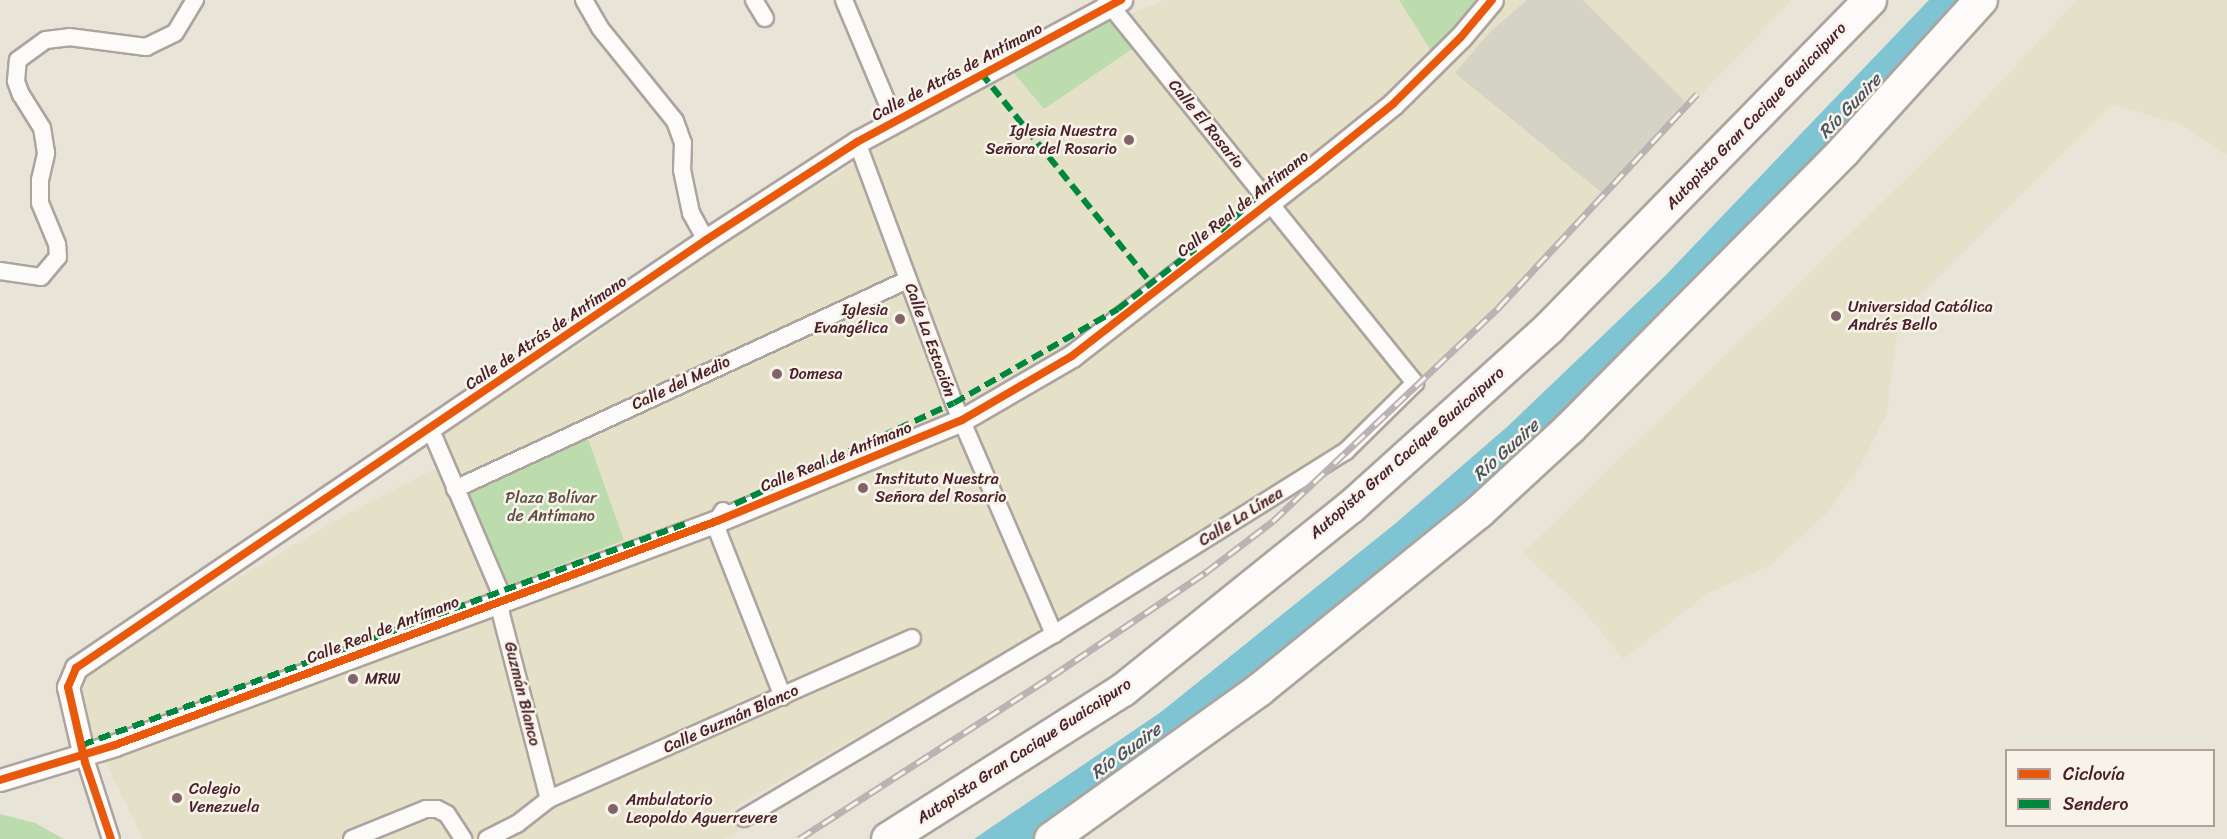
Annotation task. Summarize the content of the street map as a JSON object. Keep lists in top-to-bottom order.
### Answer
{
  "streets": {
    "highway": ["Autopista Gran Cacique Guaicaipuro"],
    "street": [
      "Calle de Atrás de Antímano",
      "Calle El Rosario",
      "Calle Real de Antímano",
      "Calle La Estación",
      "Calle del Medio",
      "Calle La Línea",
      "Guzmán Blanco",
      "Calle Guzmán Blanco"
    ]
  },
  "crossings": [
    ["Calle de Atrás de Antímano", "Calle El Rosario"],
    ["Calle de Atrás de Antímano", "Calle Real de Antímano"],
    ["Calle de Atrás de Antímano", "Calle La Estación"],
    ["Calle de Atrás de Antímano", "Guzmán Blanco"],
    ["Calle El Rosario", "Calle Real de Antímano"],
    ["Calle El Rosario", "Calle La Línea"],
    ["Calle Real de Antímano", "Calle La Estación"],
    ["Calle Real de Antímano", "Guzmán Blanco"],
    ["Calle La Estación", "Calle del Medio"],
    ["Calle La Estación", "Calle La Línea"],
    ["Calle del Medio", "Guzmán Blanco"],
    ["Guzmán Blanco", "Calle Guzmán Blanco"]
  ],
  "water": ["Río Guaire"],
  "parks": ["Plaza Bolívar de Antímano"],
  "places": [
    "Iglesia Nuestra Señora del Rosario",
    "Universidad Católica Andrés Bello",
    "Iglesia Evangélica",
    "Domesa",
    "Instituto Nuestra Señora del Rosario",
    "MRW",
    "Colegio Venezuela",
    "Ambulatorio Leopoldo Aguerrevere"
  ],
  "legend": ["Ciclovía", "Sendero"]
}
